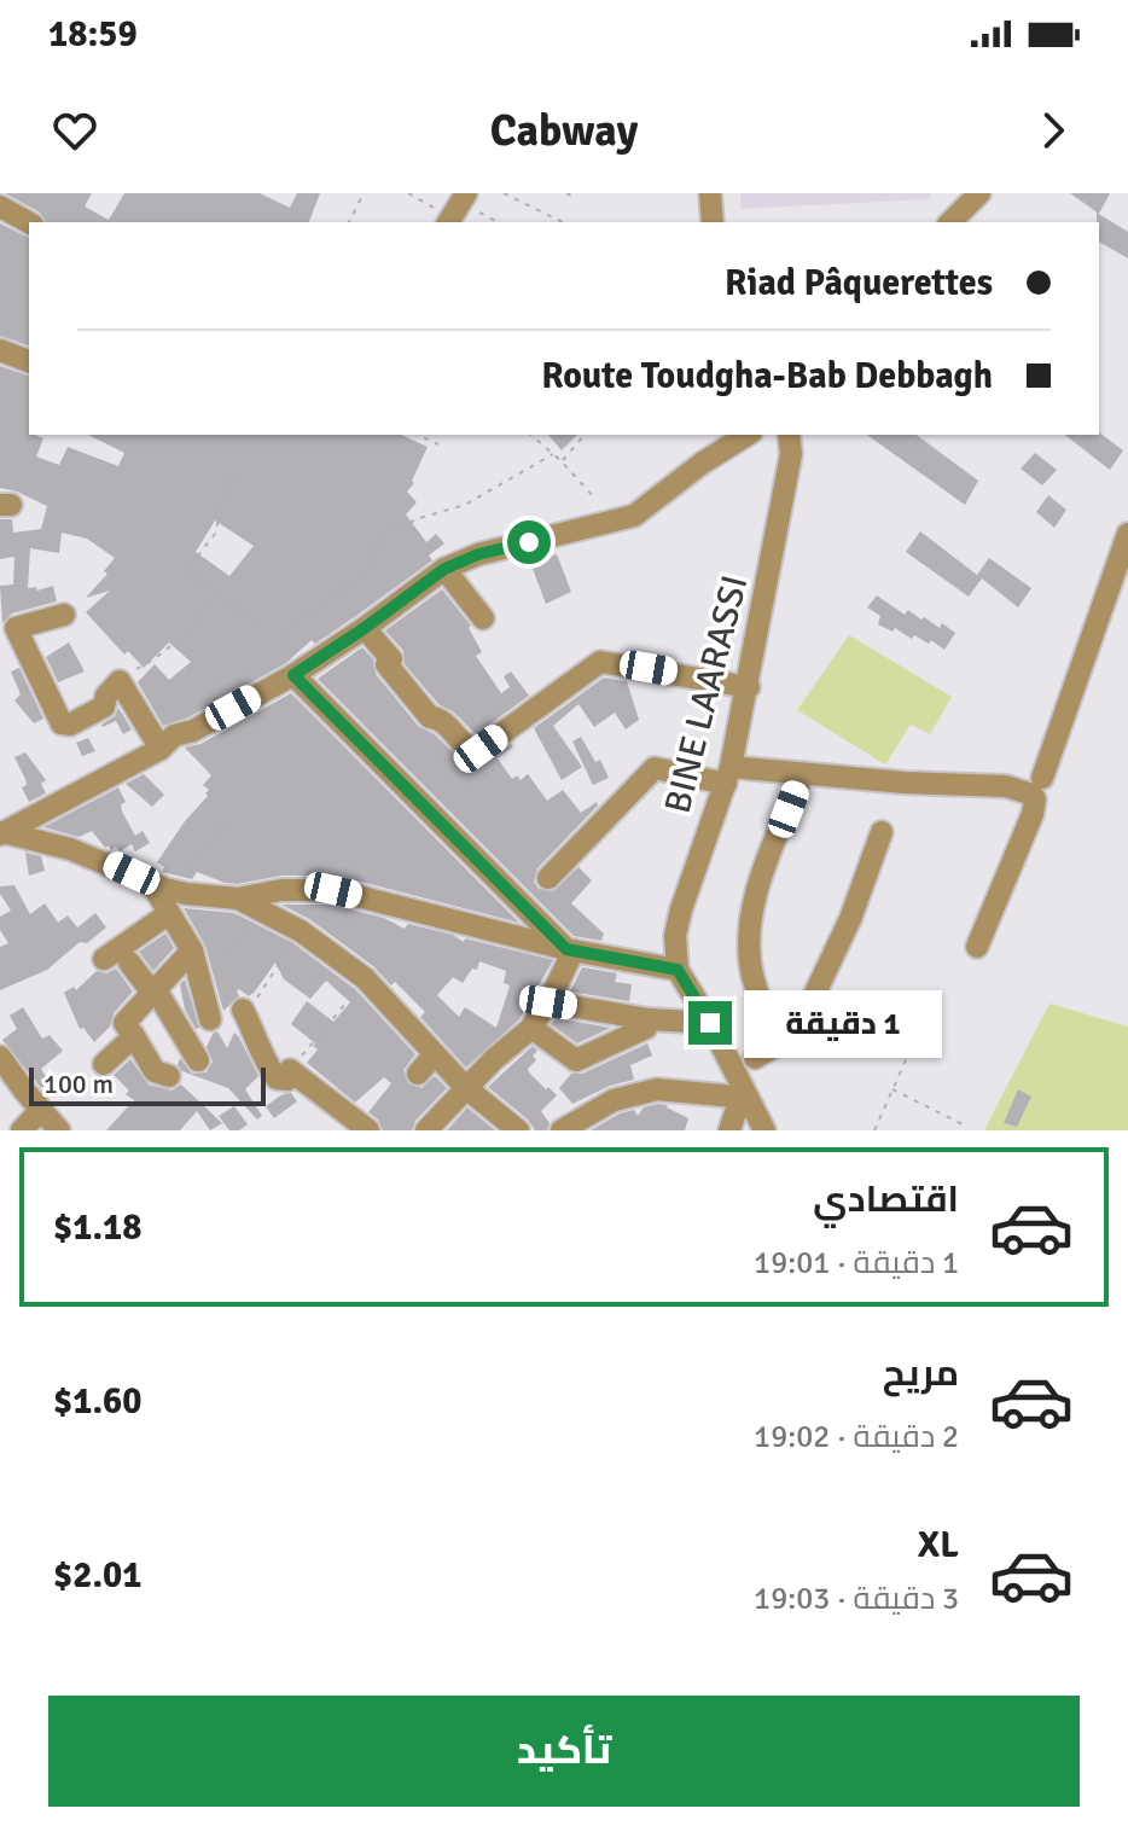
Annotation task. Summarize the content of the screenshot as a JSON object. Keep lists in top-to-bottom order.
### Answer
{
  "streets": {
    "street": ["BINE LAARASSI"]
  },
  "scale_bar": "100 m",
  "page": {
    "status": "18:59",
    "header": "Cabway",
    "banner": ["Riad Pâquerettes", "Route Toudgha-Bab Debbagh"],
    "bubble": "1 دقيقة",
    "scale": "100 m",
    "list": [
      {
        "name": "اقتصادي",
        "note": "1 دقيقة · 19:01",
        "value": "$1.18"
      },
      {
        "name": "مريح",
        "note": "2 دقيقة · 19:02",
        "value": "$1.60"
      },
      {
        "name": "XL",
        "note": "3 دقيقة · 19:03",
        "value": "$2.01"
      }
    ],
    "buttons": "تأكيد"
  }
}
